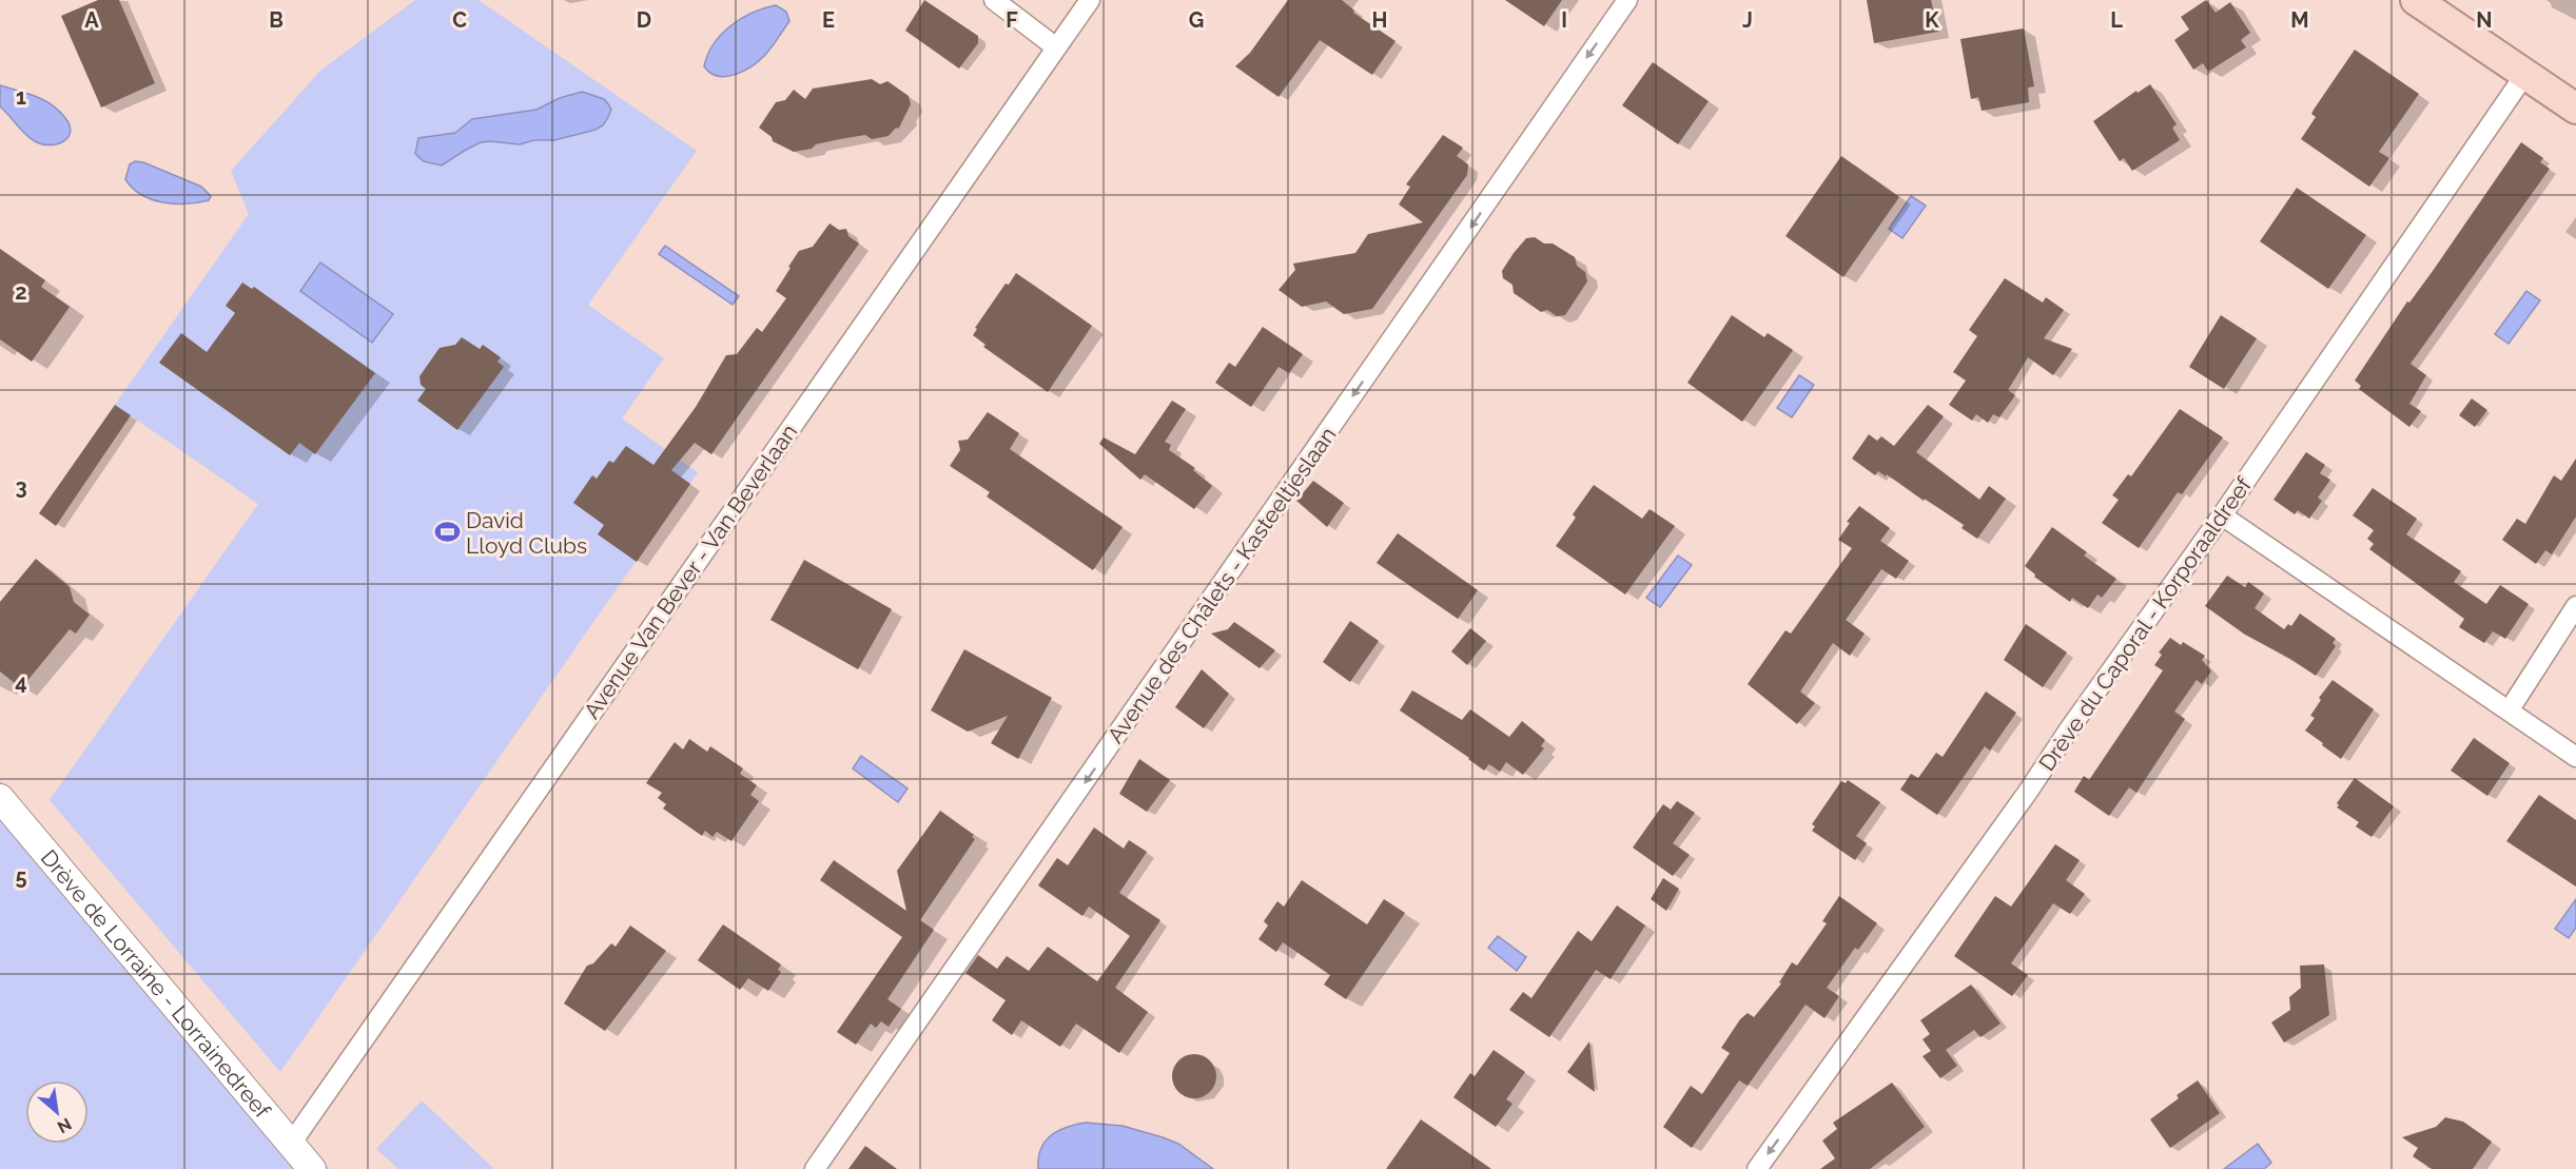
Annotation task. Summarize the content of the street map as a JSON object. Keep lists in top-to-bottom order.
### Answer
{
  "streets": {
    "main road": ["Drève de Lorraine - Lorrainedreef"],
    "street": ["Avenue Van Bever - Van Beverlaan", "Avenue des Châlets - Kasteeltjeslaan", "Drève du Caporal - Korporaaldreef"]
  },
  "crossings": [
    ["Avenue Van Bever - Van Beverlaan", "Drève de Lorraine - Lorrainedreef"]
  ],
  "one_way": ["Avenue des Châlets - Kasteeltjeslaan", "Drève du Caporal - Korporaaldreef"],
  "places": {
    "sports": ["David Lloyd Clubs"]
  },
  "north": "bottom right",
  "grid": {
    "columns": [
      "A",
      "B",
      "C",
      "D",
      "E",
      "F",
      "G",
      "H",
      "I",
      "J",
      "K",
      "L",
      "M",
      "N"
    ],
    "rows": [
      "1",
      "2",
      "3",
      "4",
      "5"
    ]
  }
}
